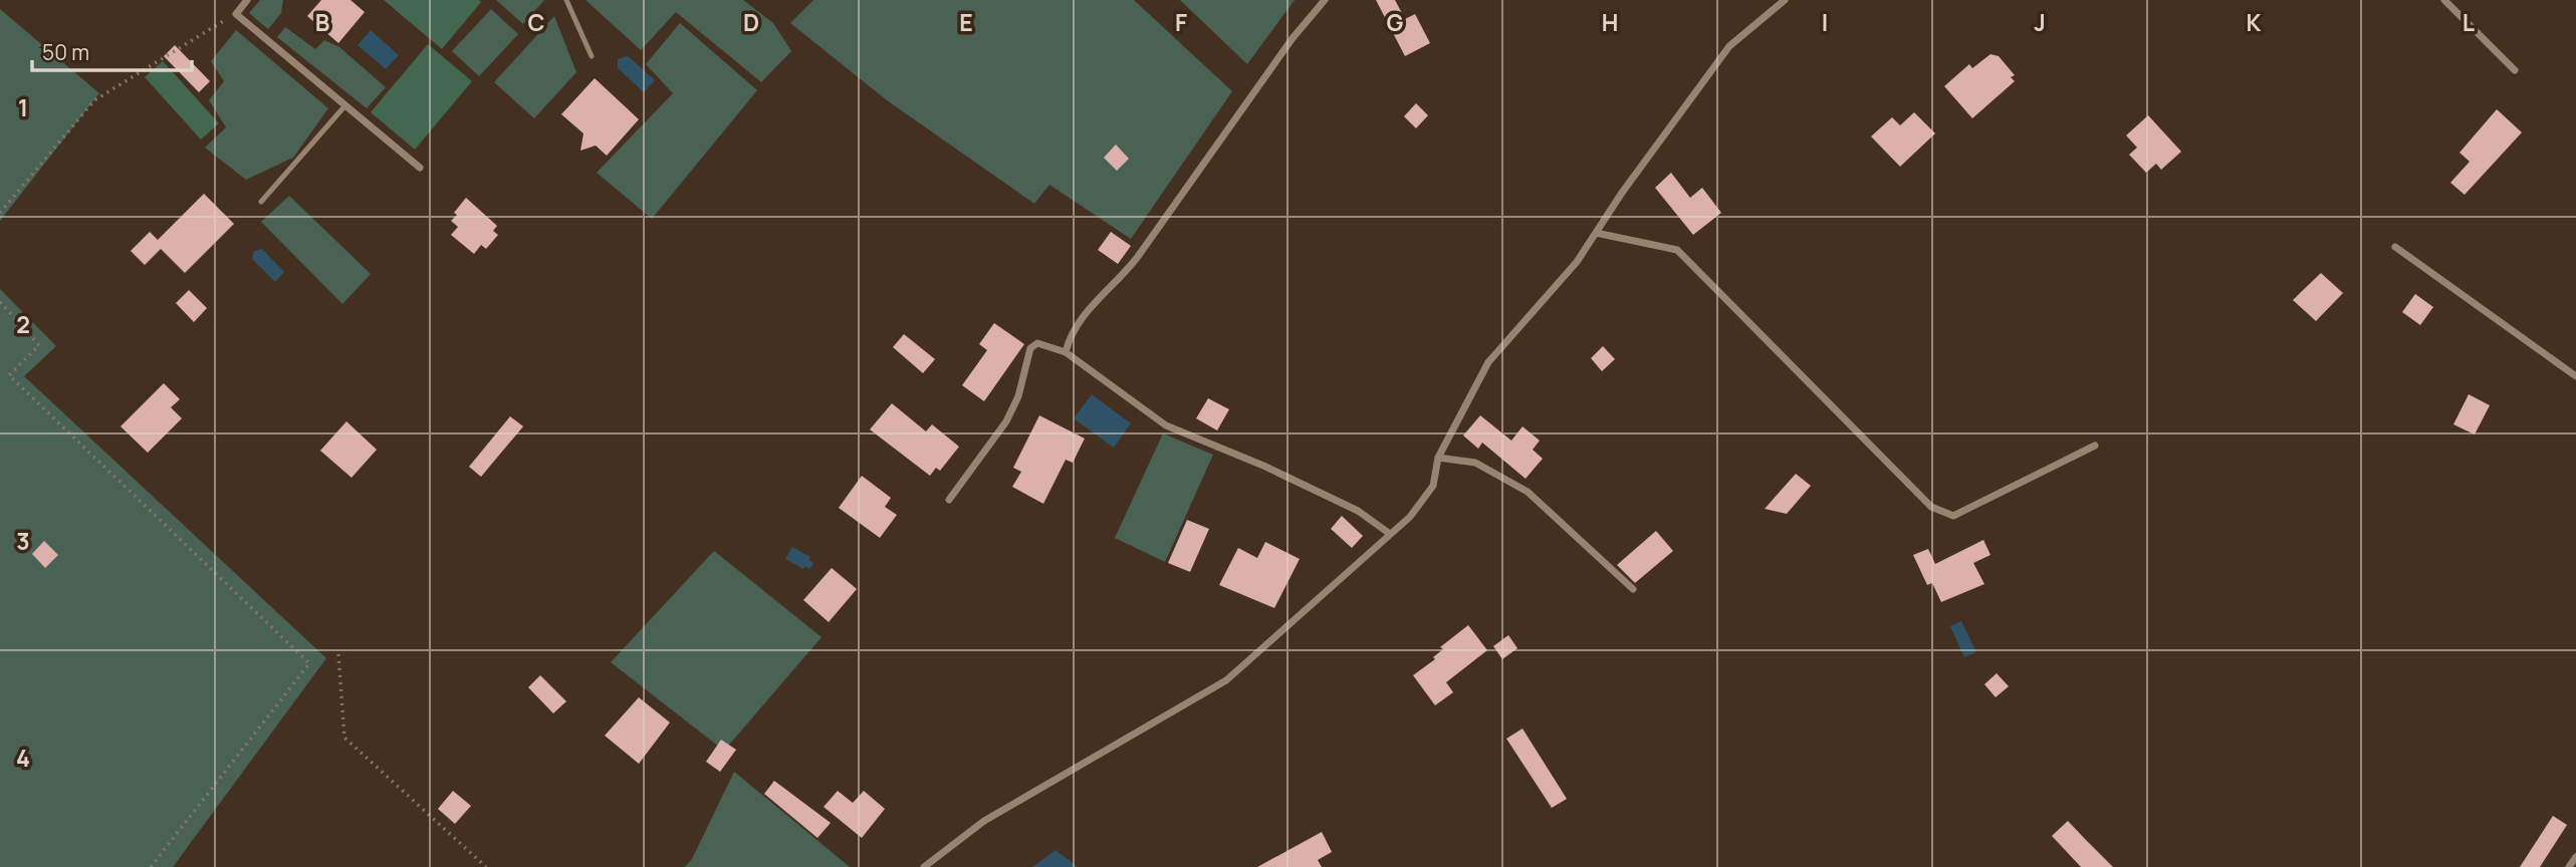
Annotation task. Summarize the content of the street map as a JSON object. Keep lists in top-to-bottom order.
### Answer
{
  "scale_bar": "50 m",
  "grid": {
    "columns": [
      "B",
      "C",
      "D",
      "E",
      "F",
      "G",
      "H",
      "I",
      "J",
      "K",
      "L"
    ],
    "rows": [
      "1",
      "2",
      "3",
      "4"
    ]
  }
}
